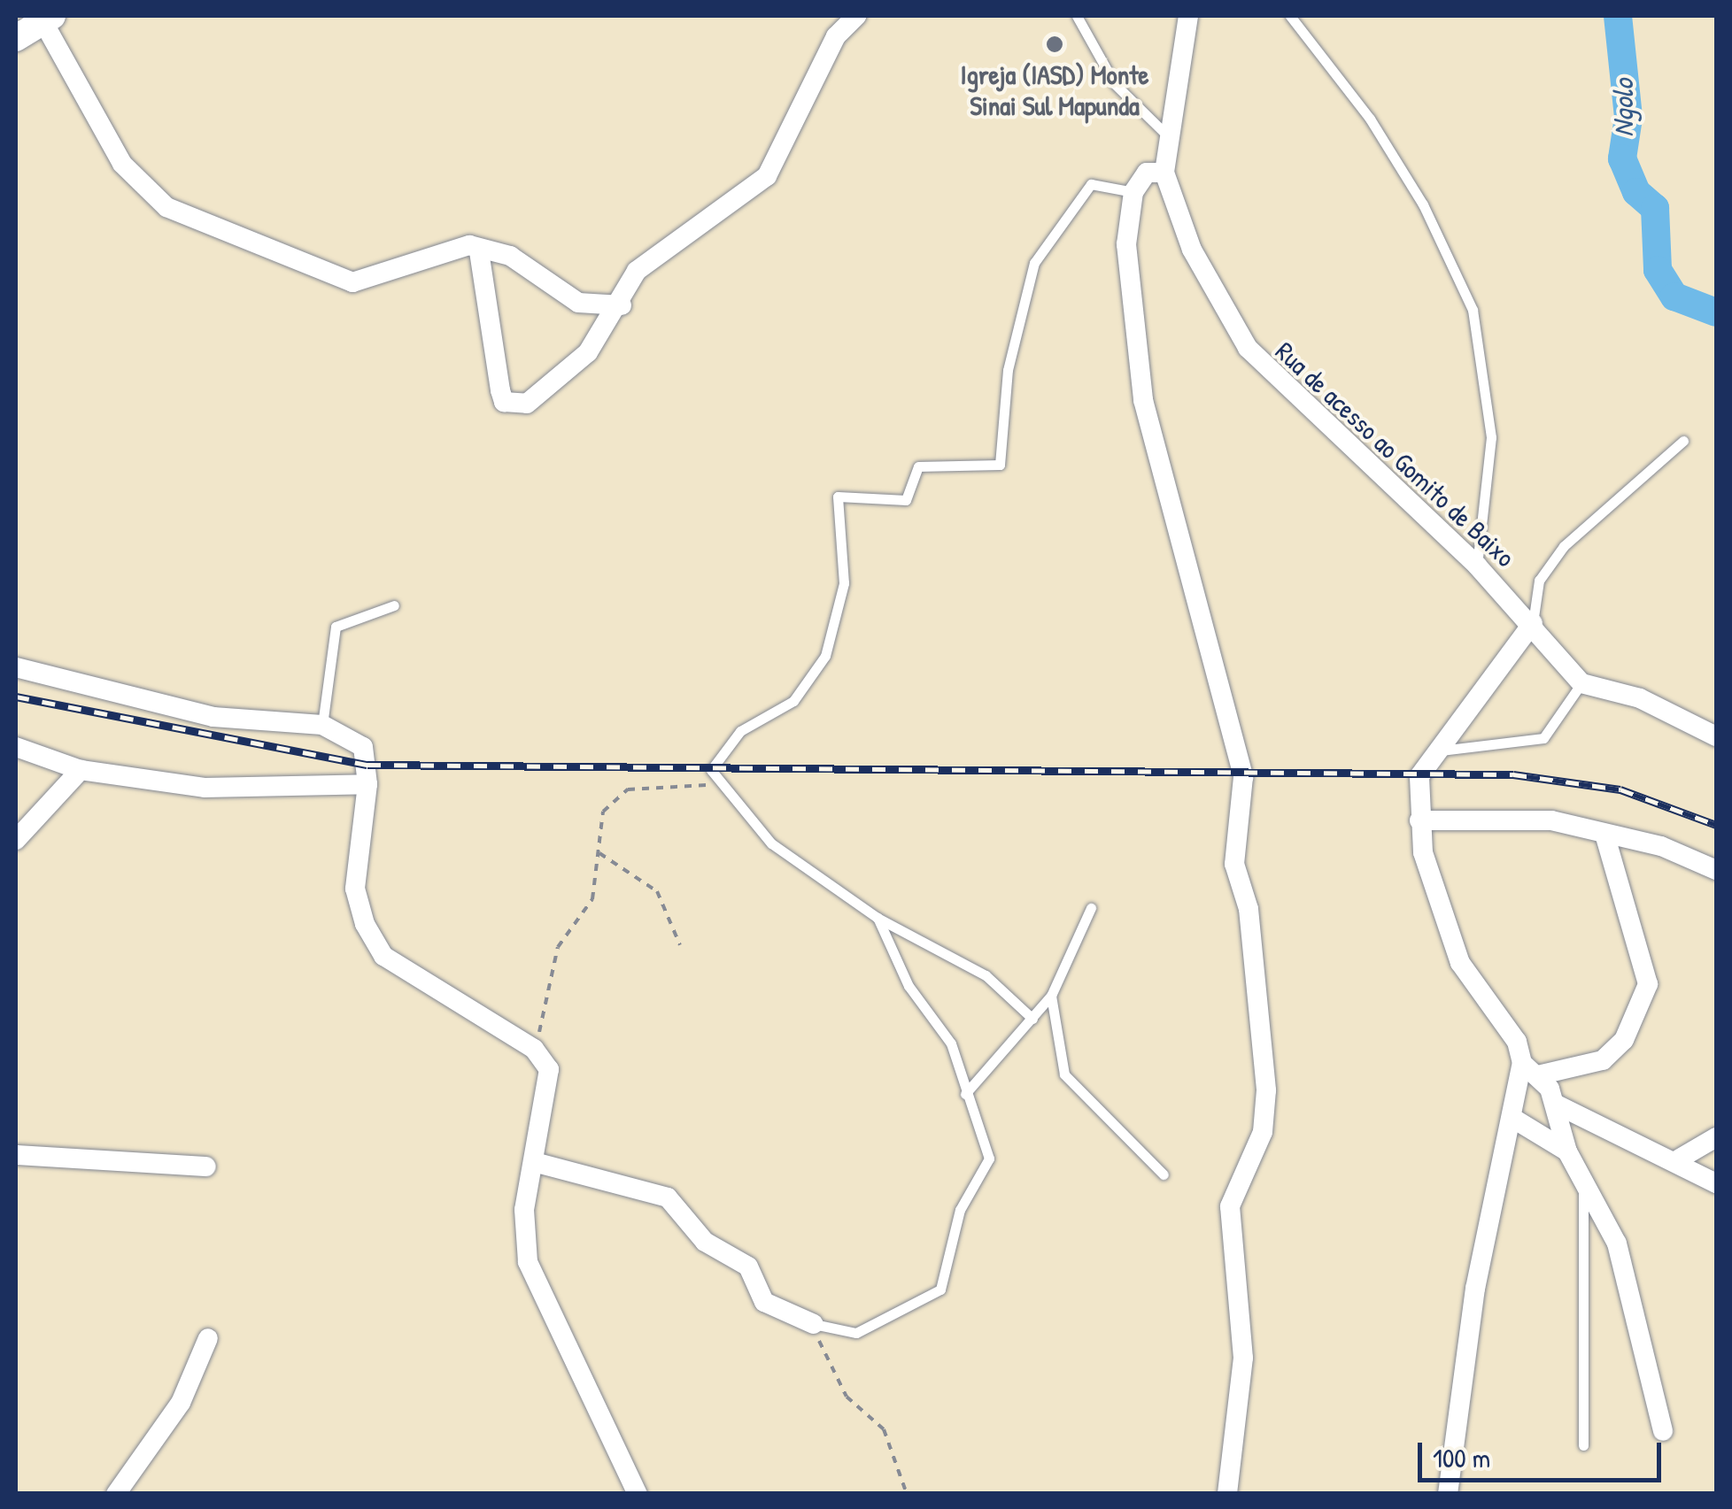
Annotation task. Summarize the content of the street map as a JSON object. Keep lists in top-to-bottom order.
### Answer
{
  "streets": {
    "street": ["Rua de acesso ao Gomito de Baixo"]
  },
  "water": ["Ngolo"],
  "places": ["Igreja (IASD) Monte Sinai Sul Mapunda"],
  "scale_bar": "100 m"
}
